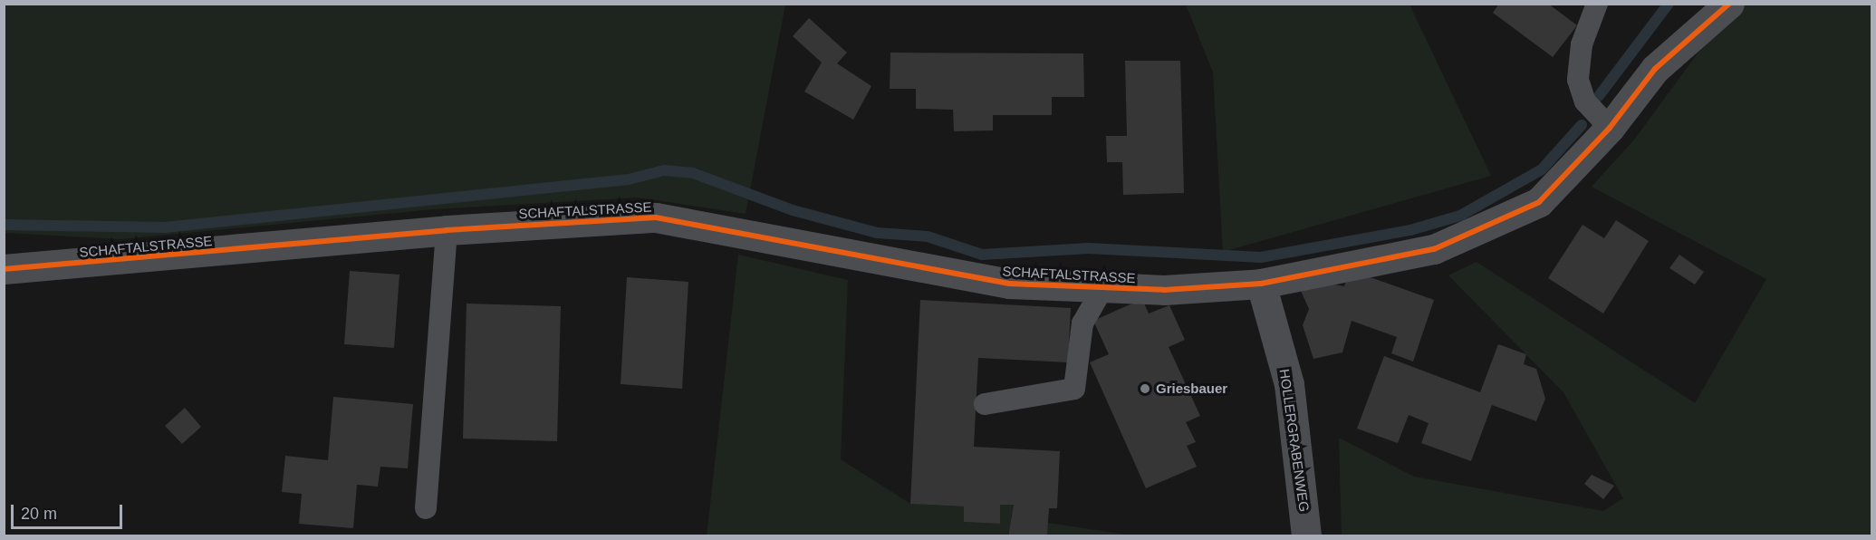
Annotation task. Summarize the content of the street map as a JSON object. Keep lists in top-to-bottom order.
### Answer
{
  "streets": {
    "street": ["SCHAFTALSTRASSE", "HOLLERGRABENWEG"]
  },
  "crossings": [
    ["SCHAFTALSTRASSE", "HOLLERGRABENWEG"]
  ],
  "places": ["Griesbauer"],
  "scale_bar": "20 m"
}
